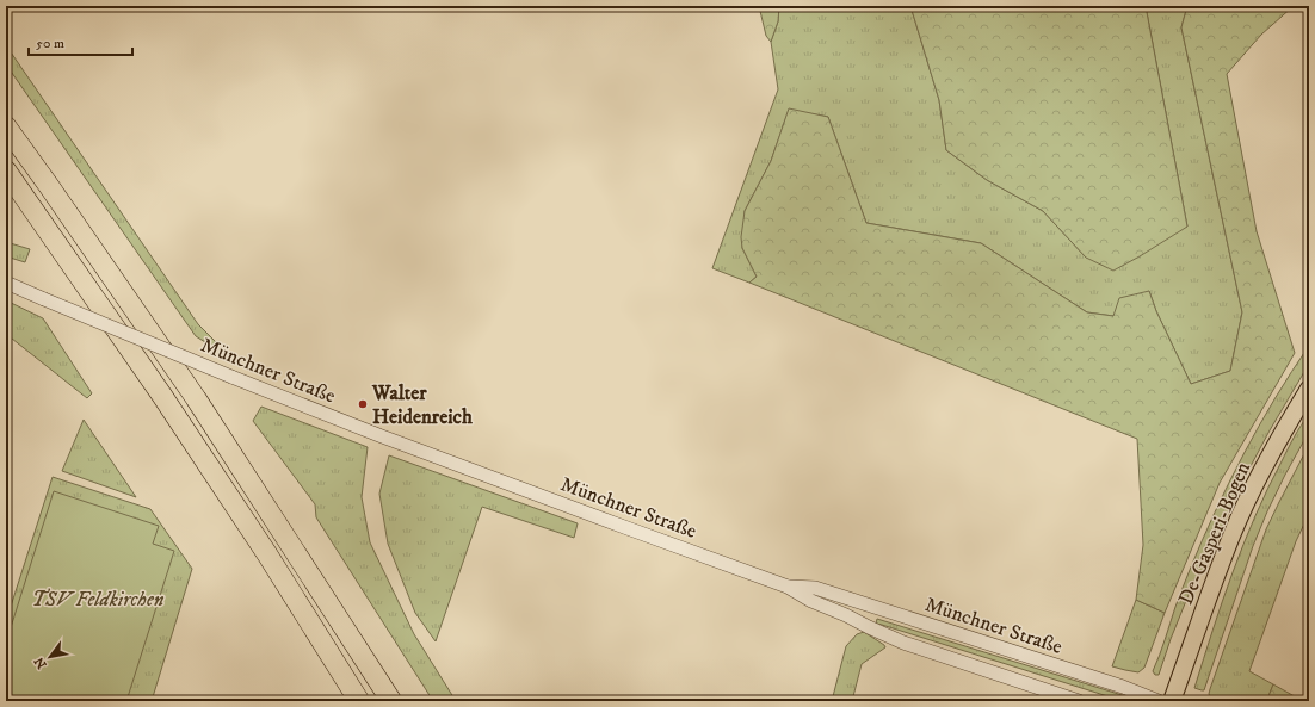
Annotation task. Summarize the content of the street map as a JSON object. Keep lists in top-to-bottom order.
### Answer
{
  "streets": {
    "main road": ["De-Gasperi-Bogen"],
    "street": ["Münchner Straße"]
  },
  "parks": ["TSV Feldkirchen"],
  "places": ["Walter Heidenreich"],
  "scale_bar": "50 m",
  "north": "bottom left"
}
